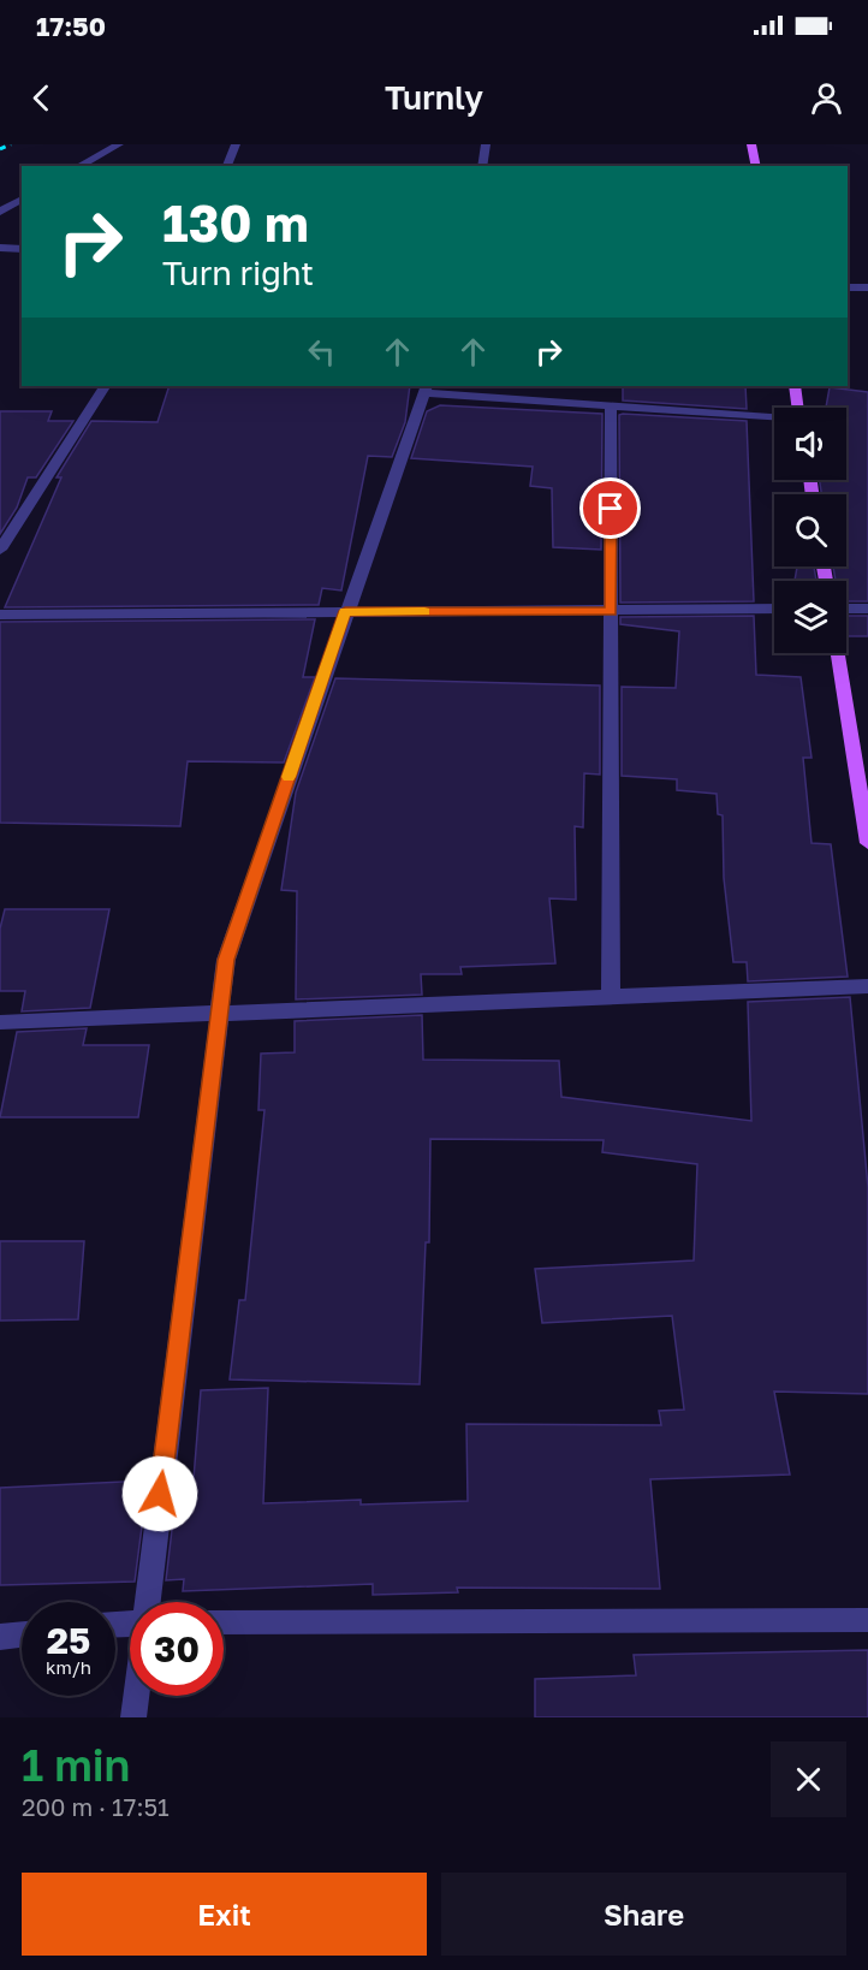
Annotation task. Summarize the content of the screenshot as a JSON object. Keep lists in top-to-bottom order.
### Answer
{
  "page": {
    "status": "17:50",
    "header": "Turnly",
    "turn": ["130 m", "Turn right"],
    "speed": "25 km/h",
    "limit": "30",
    "heading": ["1 min", "200 m · 17:51"],
    "buttons": ["Exit", "Share"]
  }
}
